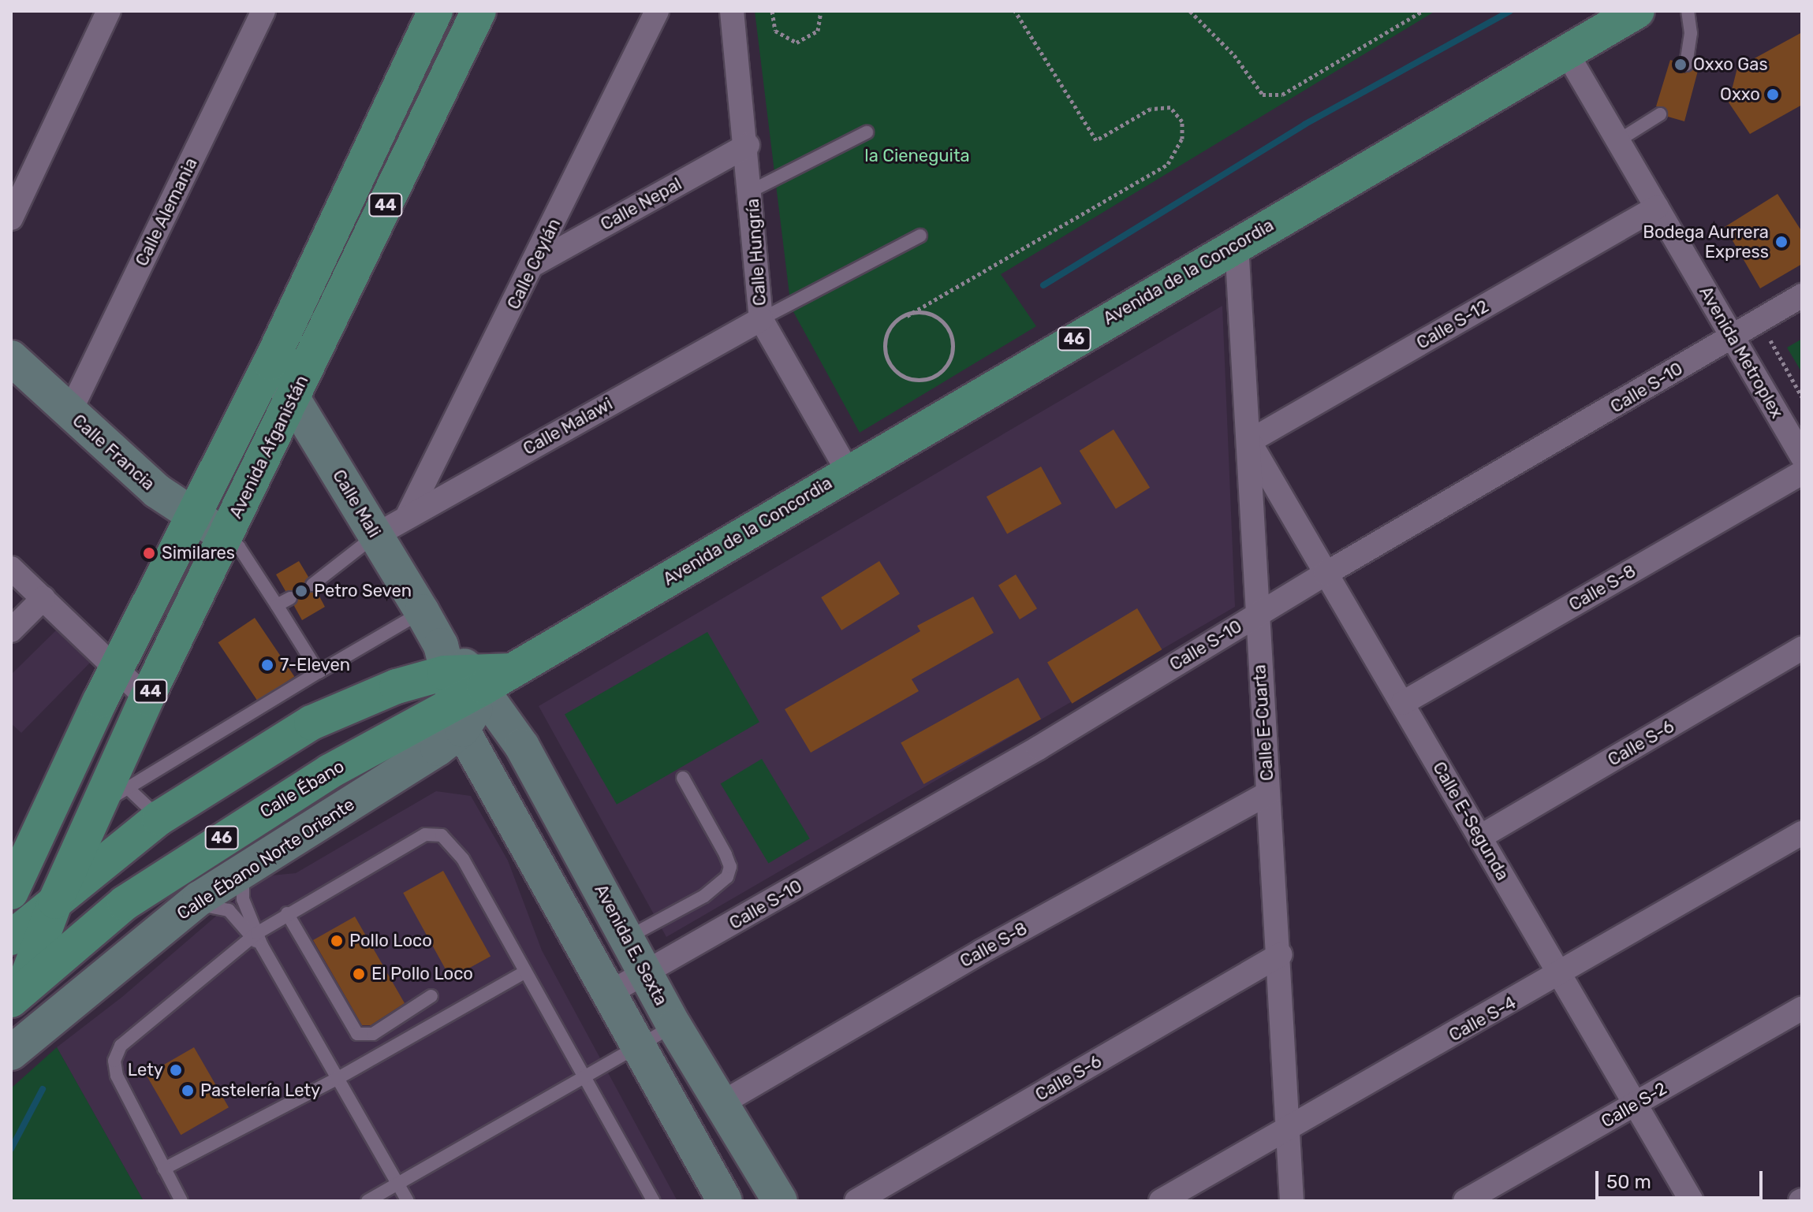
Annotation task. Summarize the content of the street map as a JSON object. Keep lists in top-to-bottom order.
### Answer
{
  "streets": {
    "main road": [
      "44",
      "Avenida de la Concordia",
      "46",
      "Avenida Afganistán",
      "Calle Ébano"
    ],
    "street": [
      "Calle Nepal",
      "Calle Alemania",
      "Calle Hungría",
      "Calle Ceylán",
      "Calle S-12",
      "Avenida Metroplex",
      "Calle S-10",
      "Calle Malawi",
      "Calle Francia",
      "Calle Mali",
      "Calle S-8",
      "Calle E-Cuarta",
      "Calle S-6",
      "Calle E-Segunda",
      "Calle Ébano Norte Oriente",
      "Avenida E. Sexta",
      "Calle S-4",
      "Calle S-2"
    ]
  },
  "crossings": [
    ["Calle Nepal", "Calle Hungría"],
    ["Calle Nepal", "Calle Ceylán"],
    ["Calle Alemania", "Calle Francia"],
    ["Calle Hungría", "Avenida de la Concordia"],
    ["Calle Hungría", "Calle Malawi"],
    ["Calle Ceylán", "Calle Malawi"],
    ["Avenida de la Concordia", "46"],
    ["Avenida de la Concordia", "Avenida Metroplex"],
    ["Avenida de la Concordia", "Calle Mali"],
    ["Avenida de la Concordia", "Calle E-Cuarta"],
    ["Avenida de la Concordia", "Calle Ébano"],
    ["Avenida de la Concordia", "Calle Ébano Norte Oriente"],
    ["Avenida de la Concordia", "Avenida E. Sexta"],
    ["Calle S-12", "Avenida Metroplex"],
    ["Calle S-12", "Calle E-Cuarta"],
    ["Calle S-12", "Calle E-Segunda"],
    ["46", "Avenida Afganistán"],
    ["46", "Calle Mali"],
    ["46", "Calle Ébano"],
    ["46", "Calle Ébano Norte Oriente"],
    ["46", "Avenida E. Sexta"],
    ["Avenida Metroplex", "Calle S-10"],
    ["Calle S-10", "Calle E-Cuarta"],
    ["Calle S-10", "Calle E-Segunda"],
    ["Calle S-10", "Avenida E. Sexta"],
    ["Calle Malawi", "Calle Mali"],
    ["Avenida Afganistán", "Calle Francia"],
    ["Avenida Afganistán", "Calle Mali"],
    ["Avenida Afganistán", "Calle Ébano"],
    ["Calle Mali", "Calle Ébano"],
    ["Calle Mali", "Calle Ébano Norte Oriente"],
    ["Calle Mali", "Avenida E. Sexta"],
    ["Calle S-8", "Calle E-Cuarta"],
    ["Calle S-8", "Calle E-Segunda"],
    ["Calle S-8", "Avenida E. Sexta"],
    ["Calle E-Cuarta", "Calle S-6"],
    ["Calle E-Cuarta", "Calle E-Segunda"],
    ["Calle E-Cuarta", "Calle S-4"],
    ["Calle S-6", "Calle E-Segunda"],
    ["Calle Ébano", "Calle Ébano Norte Oriente"],
    ["Calle Ébano", "Avenida E. Sexta"],
    ["Calle E-Segunda", "Calle S-4"],
    ["Calle E-Segunda", "Calle S-2"],
    ["Calle Ébano Norte Oriente", "Avenida E. Sexta"]
  ],
  "parks": ["la Cieneguita"],
  "places": [
    "Oxxo Gas",
    "Oxxo",
    "Bodega Aurrera Express",
    "Similares",
    "Petro Seven",
    "7-Eleven",
    "Pollo Loco",
    "El Pollo Loco",
    "Lety",
    "Pastelería Lety"
  ],
  "scale_bar": "50 m"
}
